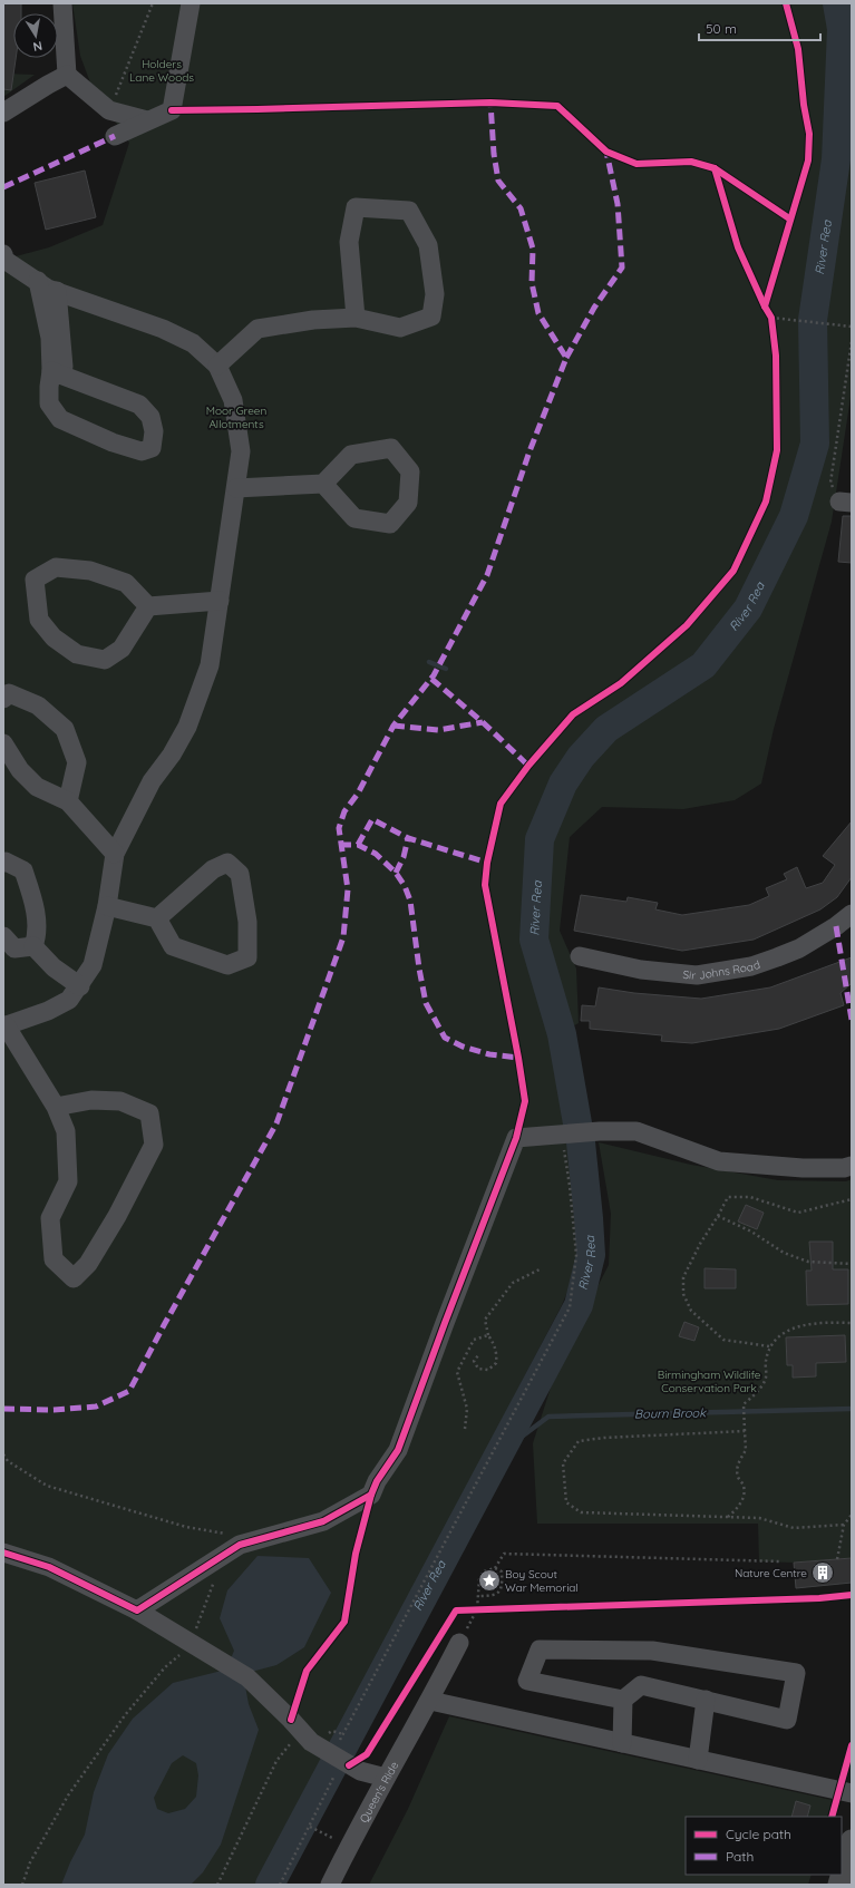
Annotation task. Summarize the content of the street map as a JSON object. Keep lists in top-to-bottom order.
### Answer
{
  "streets": {
    "street": ["Sir Johns Road", "Queen's Ride"]
  },
  "water": ["River Rea", "Bourn Brook"],
  "parks": ["Holders Lane Woods", "Moor Green Allotments", "Birmingham Wildlife Conservation Park"],
  "places": {
    "building": ["Nature Centre"],
    "place": ["Boy Scout War Memorial"]
  },
  "legend": ["Cycle path", "Path"],
  "scale_bar": "50 m",
  "north": "bottom"
}
